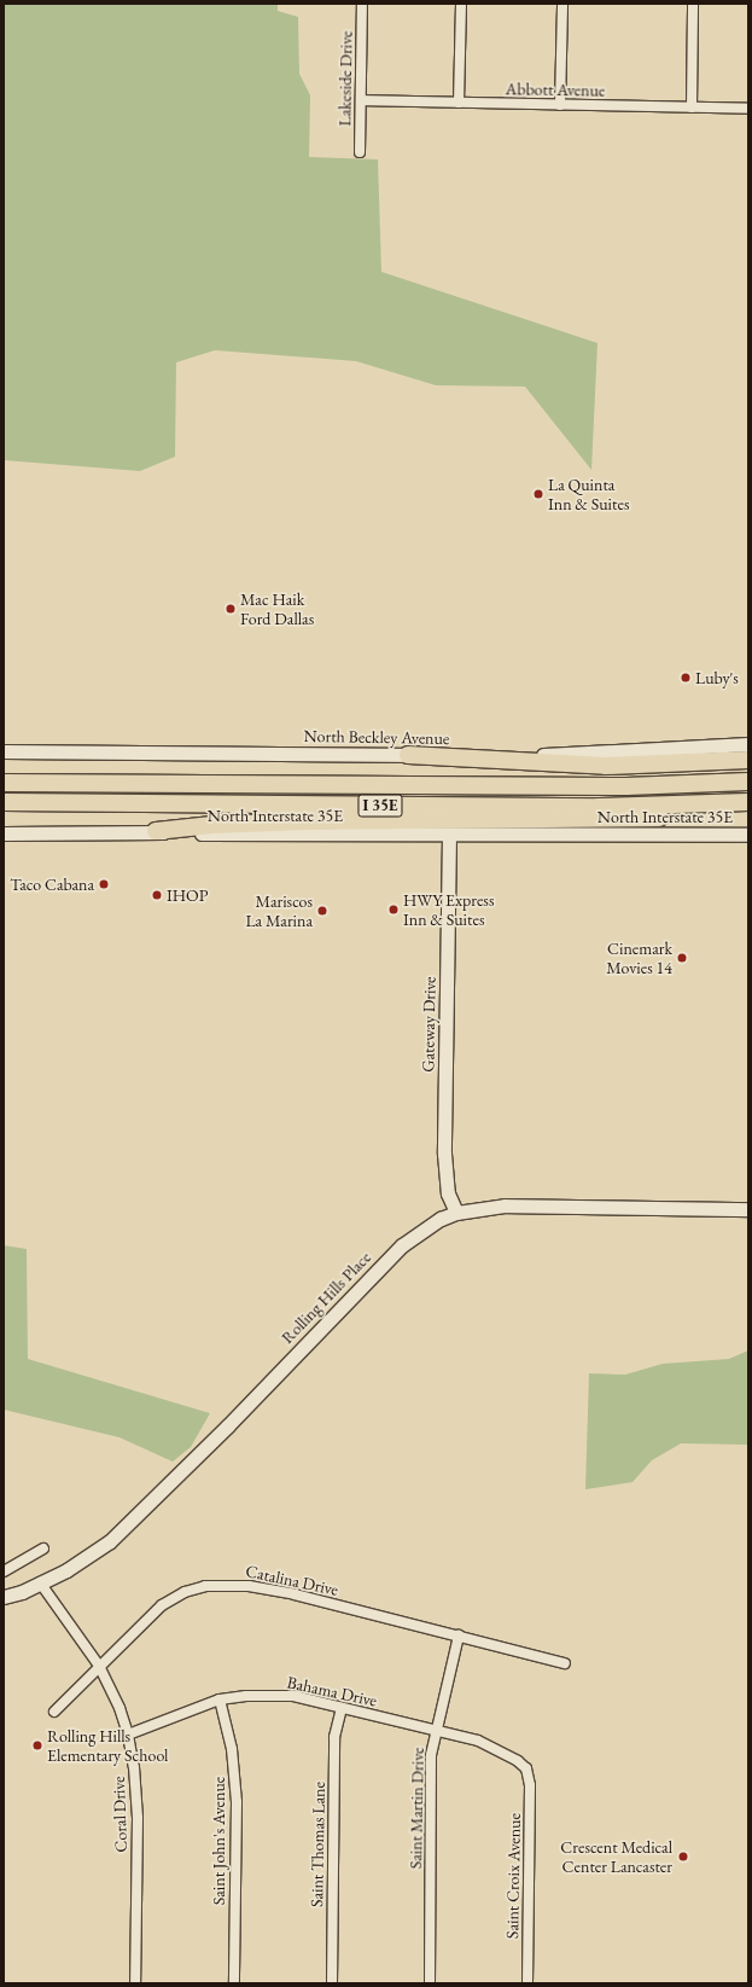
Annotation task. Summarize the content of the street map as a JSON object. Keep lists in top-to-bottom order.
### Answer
{
  "streets": {
    "highway": ["I 35E"],
    "main road": [
      "North Beckley Avenue",
      "North Interstate 35E",
      "Gateway Drive",
      "Rolling Hills Place"
    ],
    "street": [
      "Lakeside Drive",
      "Abbott Avenue",
      "Catalina Drive",
      "Bahama Drive",
      "Saint Martin Drive",
      "Coral Drive",
      "Saint John's Avenue",
      "Saint Thomas Lane",
      "Saint Croix Avenue"
    ]
  },
  "crossings": [
    ["Lakeside Drive", "Abbott Avenue"],
    ["North Interstate 35E", "Gateway Drive"],
    ["Gateway Drive", "Rolling Hills Place"],
    ["Rolling Hills Place", "Coral Drive"],
    ["Catalina Drive", "Saint Martin Drive"],
    ["Catalina Drive", "Coral Drive"],
    ["Bahama Drive", "Saint Martin Drive"],
    ["Bahama Drive", "Coral Drive"],
    ["Bahama Drive", "Saint John's Avenue"],
    ["Bahama Drive", "Saint Thomas Lane"],
    ["Bahama Drive", "Saint Croix Avenue"]
  ],
  "places": [
    "La Quinta Inn & Suites",
    "Mac Haik Ford Dallas",
    "Luby's",
    "Taco Cabana",
    "IHOP",
    "HWY Express Inn & Suites",
    "Mariscos La Marina",
    "Cinemark Movies 14",
    "Rolling Hills Elementary School",
    "Crescent Medical Center Lancaster"
  ]
}
